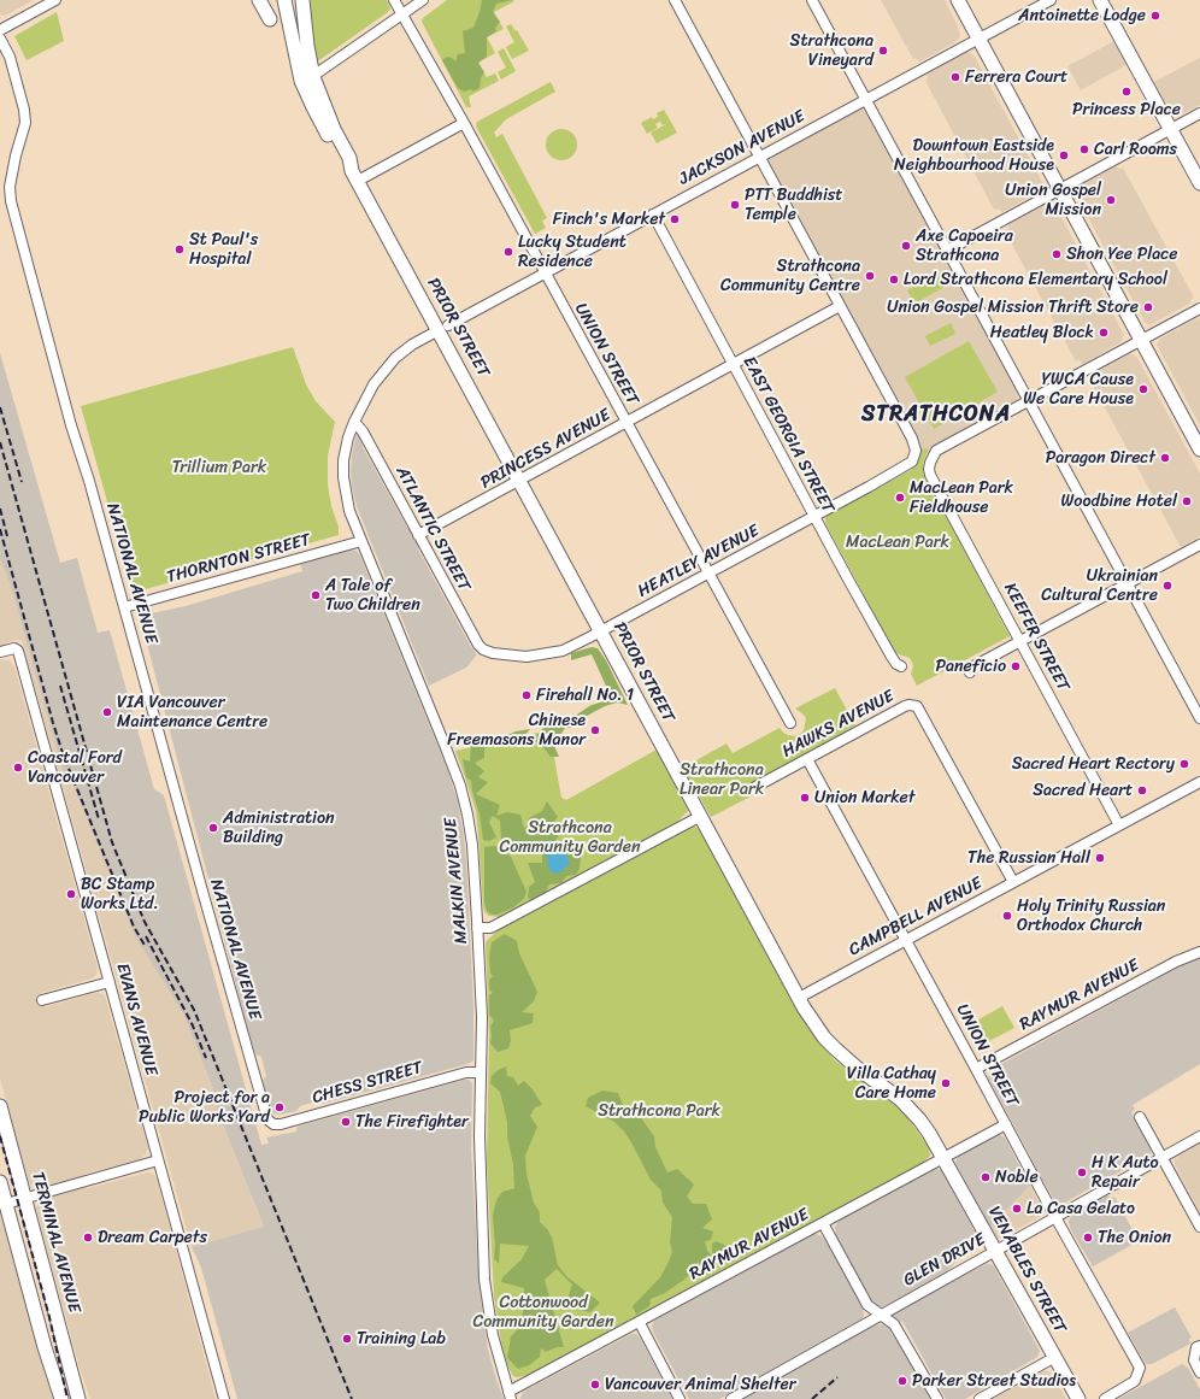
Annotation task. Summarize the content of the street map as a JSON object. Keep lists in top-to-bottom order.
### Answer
{
  "streets": {
    "main road": ["PRIOR STREET", "TERMINAL AVENUE", "VENABLES STREET"],
    "street": [
      "JACKSON AVENUE",
      "UNION STREET",
      "EAST GEORGIA STREET",
      "PRINCESS AVENUE",
      "ATLANTIC STREET",
      "THORNTON STREET",
      "HEATLEY AVENUE",
      "NATIONAL AVENUE",
      "KEEFER STREET",
      "HAWKS AVENUE",
      "MALKIN AVENUE",
      "CAMPBELL AVENUE",
      "RAYMUR AVENUE",
      "EVANS AVENUE",
      "CHESS STREET",
      "GLEN DRIVE"
    ]
  },
  "crossings": [
    ["JACKSON AVENUE", "PRIOR STREET"],
    ["JACKSON AVENUE", "UNION STREET"],
    ["JACKSON AVENUE", "EAST GEORGIA STREET"],
    ["JACKSON AVENUE", "MALKIN AVENUE"],
    ["PRIOR STREET", "PRINCESS AVENUE"],
    ["PRIOR STREET", "HEATLEY AVENUE"],
    ["PRIOR STREET", "MALKIN AVENUE"],
    ["PRIOR STREET", "CAMPBELL AVENUE"],
    ["PRIOR STREET", "RAYMUR AVENUE"],
    ["PRIOR STREET", "VENABLES STREET"],
    ["UNION STREET", "PRINCESS AVENUE"],
    ["UNION STREET", "HEATLEY AVENUE"],
    ["UNION STREET", "HAWKS AVENUE"],
    ["UNION STREET", "CAMPBELL AVENUE"],
    ["UNION STREET", "RAYMUR AVENUE"],
    ["UNION STREET", "GLEN DRIVE"],
    ["EAST GEORGIA STREET", "PRINCESS AVENUE"],
    ["EAST GEORGIA STREET", "HEATLEY AVENUE"],
    ["PRINCESS AVENUE", "ATLANTIC STREET"],
    ["PRINCESS AVENUE", "HEATLEY AVENUE"],
    ["ATLANTIC STREET", "HEATLEY AVENUE"],
    ["ATLANTIC STREET", "MALKIN AVENUE"],
    ["THORNTON STREET", "NATIONAL AVENUE"],
    ["THORNTON STREET", "MALKIN AVENUE"],
    ["NATIONAL AVENUE", "CHESS STREET"],
    ["KEEFER STREET", "CAMPBELL AVENUE"],
    ["HAWKS AVENUE", "CAMPBELL AVENUE"],
    ["MALKIN AVENUE", "RAYMUR AVENUE"],
    ["MALKIN AVENUE", "CHESS STREET"],
    ["RAYMUR AVENUE", "VENABLES STREET"],
    ["GLEN DRIVE", "VENABLES STREET"]
  ],
  "districts": ["STRATHCONA"],
  "parks": [
    "Trillium Park",
    "MacLean Park",
    "Strathcona Linear Park",
    "Strathcona Community Garden",
    "Strathcona Park",
    "Cottonwood Community Garden"
  ],
  "places": [
    "Antoinette Lodge",
    "Strathcona Vineyard",
    "Ferrera Court",
    "Princess Place",
    "Carl Rooms",
    "Downtown Eastside Neighbourhood House",
    "Union Gospel Mission",
    "PTT Buddhist Temple",
    "Finch's Market",
    "Axe Capoeira Strathcona",
    "St Paul's Hospital",
    "Lucky Student Residence",
    "Shon Yee Place",
    "Strathcona Community Centre",
    "Lord Strathcona Elementary School",
    "Union Gospel Mission Thrift Store",
    "Heatley Block",
    "YWCA Cause We Care House",
    "Paragon Direct",
    "MacLean Park Fieldhouse",
    "Woodbine Hotel",
    "Ukrainian Cultural Centre",
    "A Tale of Two Children",
    "Paneficio",
    "Firehall No. 1",
    "VIA Vancouver Maintenance Centre",
    "Chinese Freemasons Manor",
    "Sacred Heart Rectory",
    "Coastal Ford Vancouver",
    "Sacred Heart",
    "Union Market",
    "Administration Building",
    "The Russian Hall",
    "BC Stamp Works Ltd.",
    "Holy Trinity Russian Orthodox Church",
    "Villa Cathay Care Home",
    "Project for a Public Works Yard",
    "The Firefighter",
    "H K Auto Repair",
    "Noble",
    "La Casa Gelato",
    "Dream Carpets",
    "The Onion",
    "Training Lab",
    "Parker Street Studios",
    "Vancouver Animal Shelter"
  ]
}
